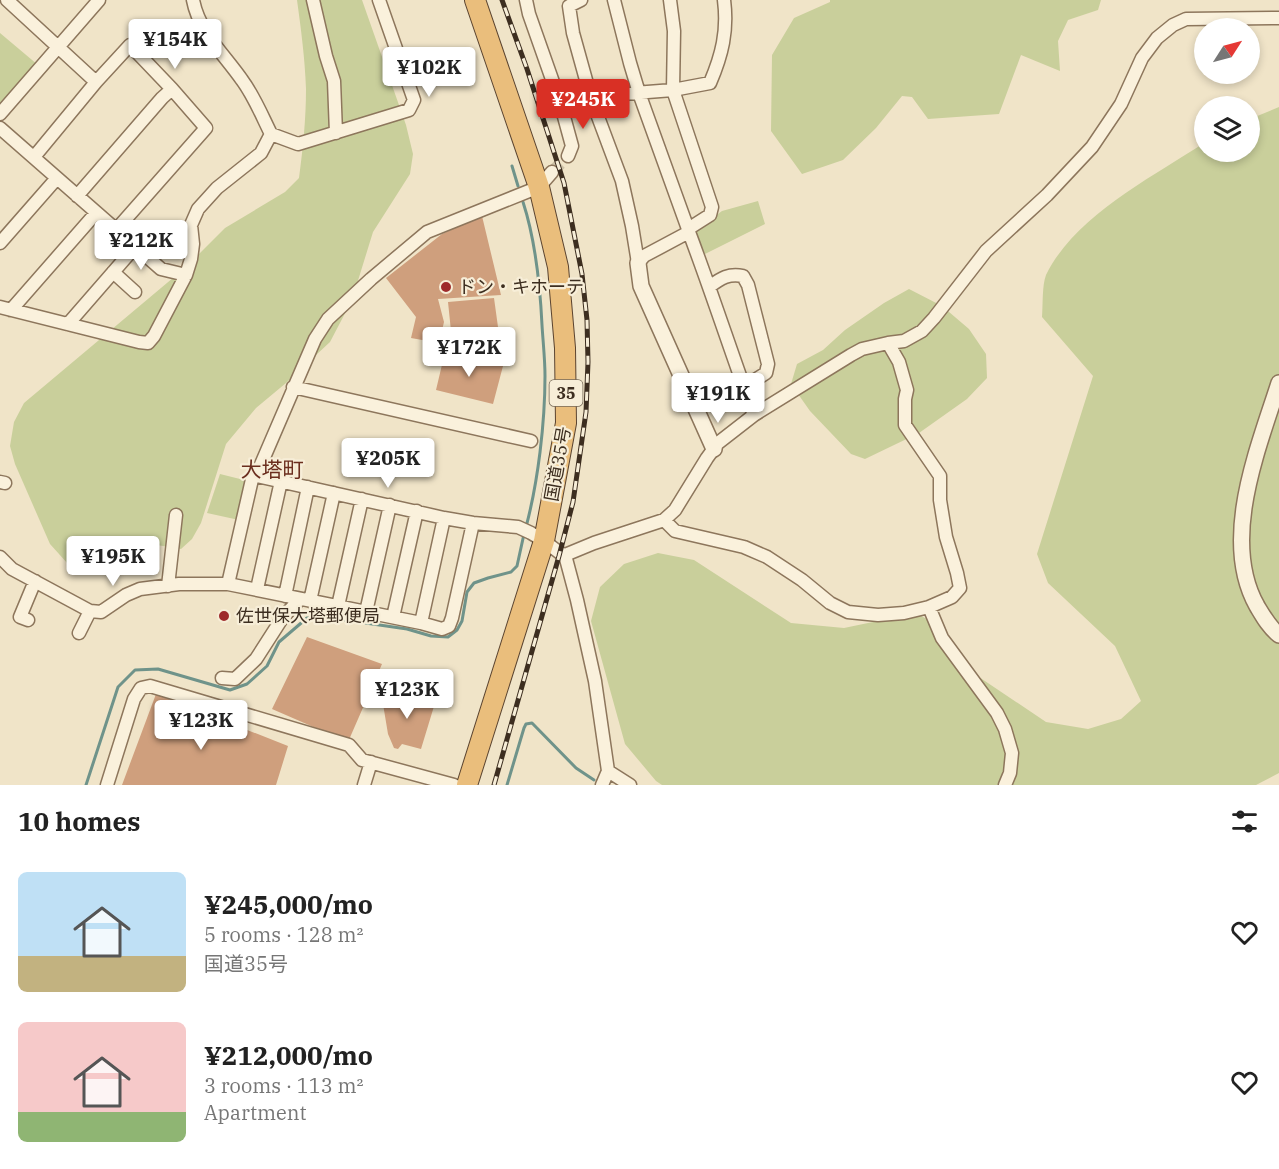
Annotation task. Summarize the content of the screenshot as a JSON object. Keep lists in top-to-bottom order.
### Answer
{
  "streets": {
    "highway": ["35", "国道35号"]
  },
  "districts": ["大塔町"],
  "places": ["ドン・キホーテ", "佐世保大塔郵便局"],
  "north": "top right",
  "page": {
    "price": [
      "¥154K",
      "¥102K",
      "¥245K",
      "¥212K",
      "¥172K",
      "¥191K",
      "¥205K",
      "¥195K",
      "¥123K",
      "¥123K"
    ],
    "heading": "10 homes",
    "list": [
      {
        "name": "¥245,000/mo",
        "note": "5 rooms · 128 m² · 国道35号"
      },
      {
        "name": "¥212,000/mo",
        "note": "3 rooms · 113 m² · Apartment"
      }
    ]
  }
}
